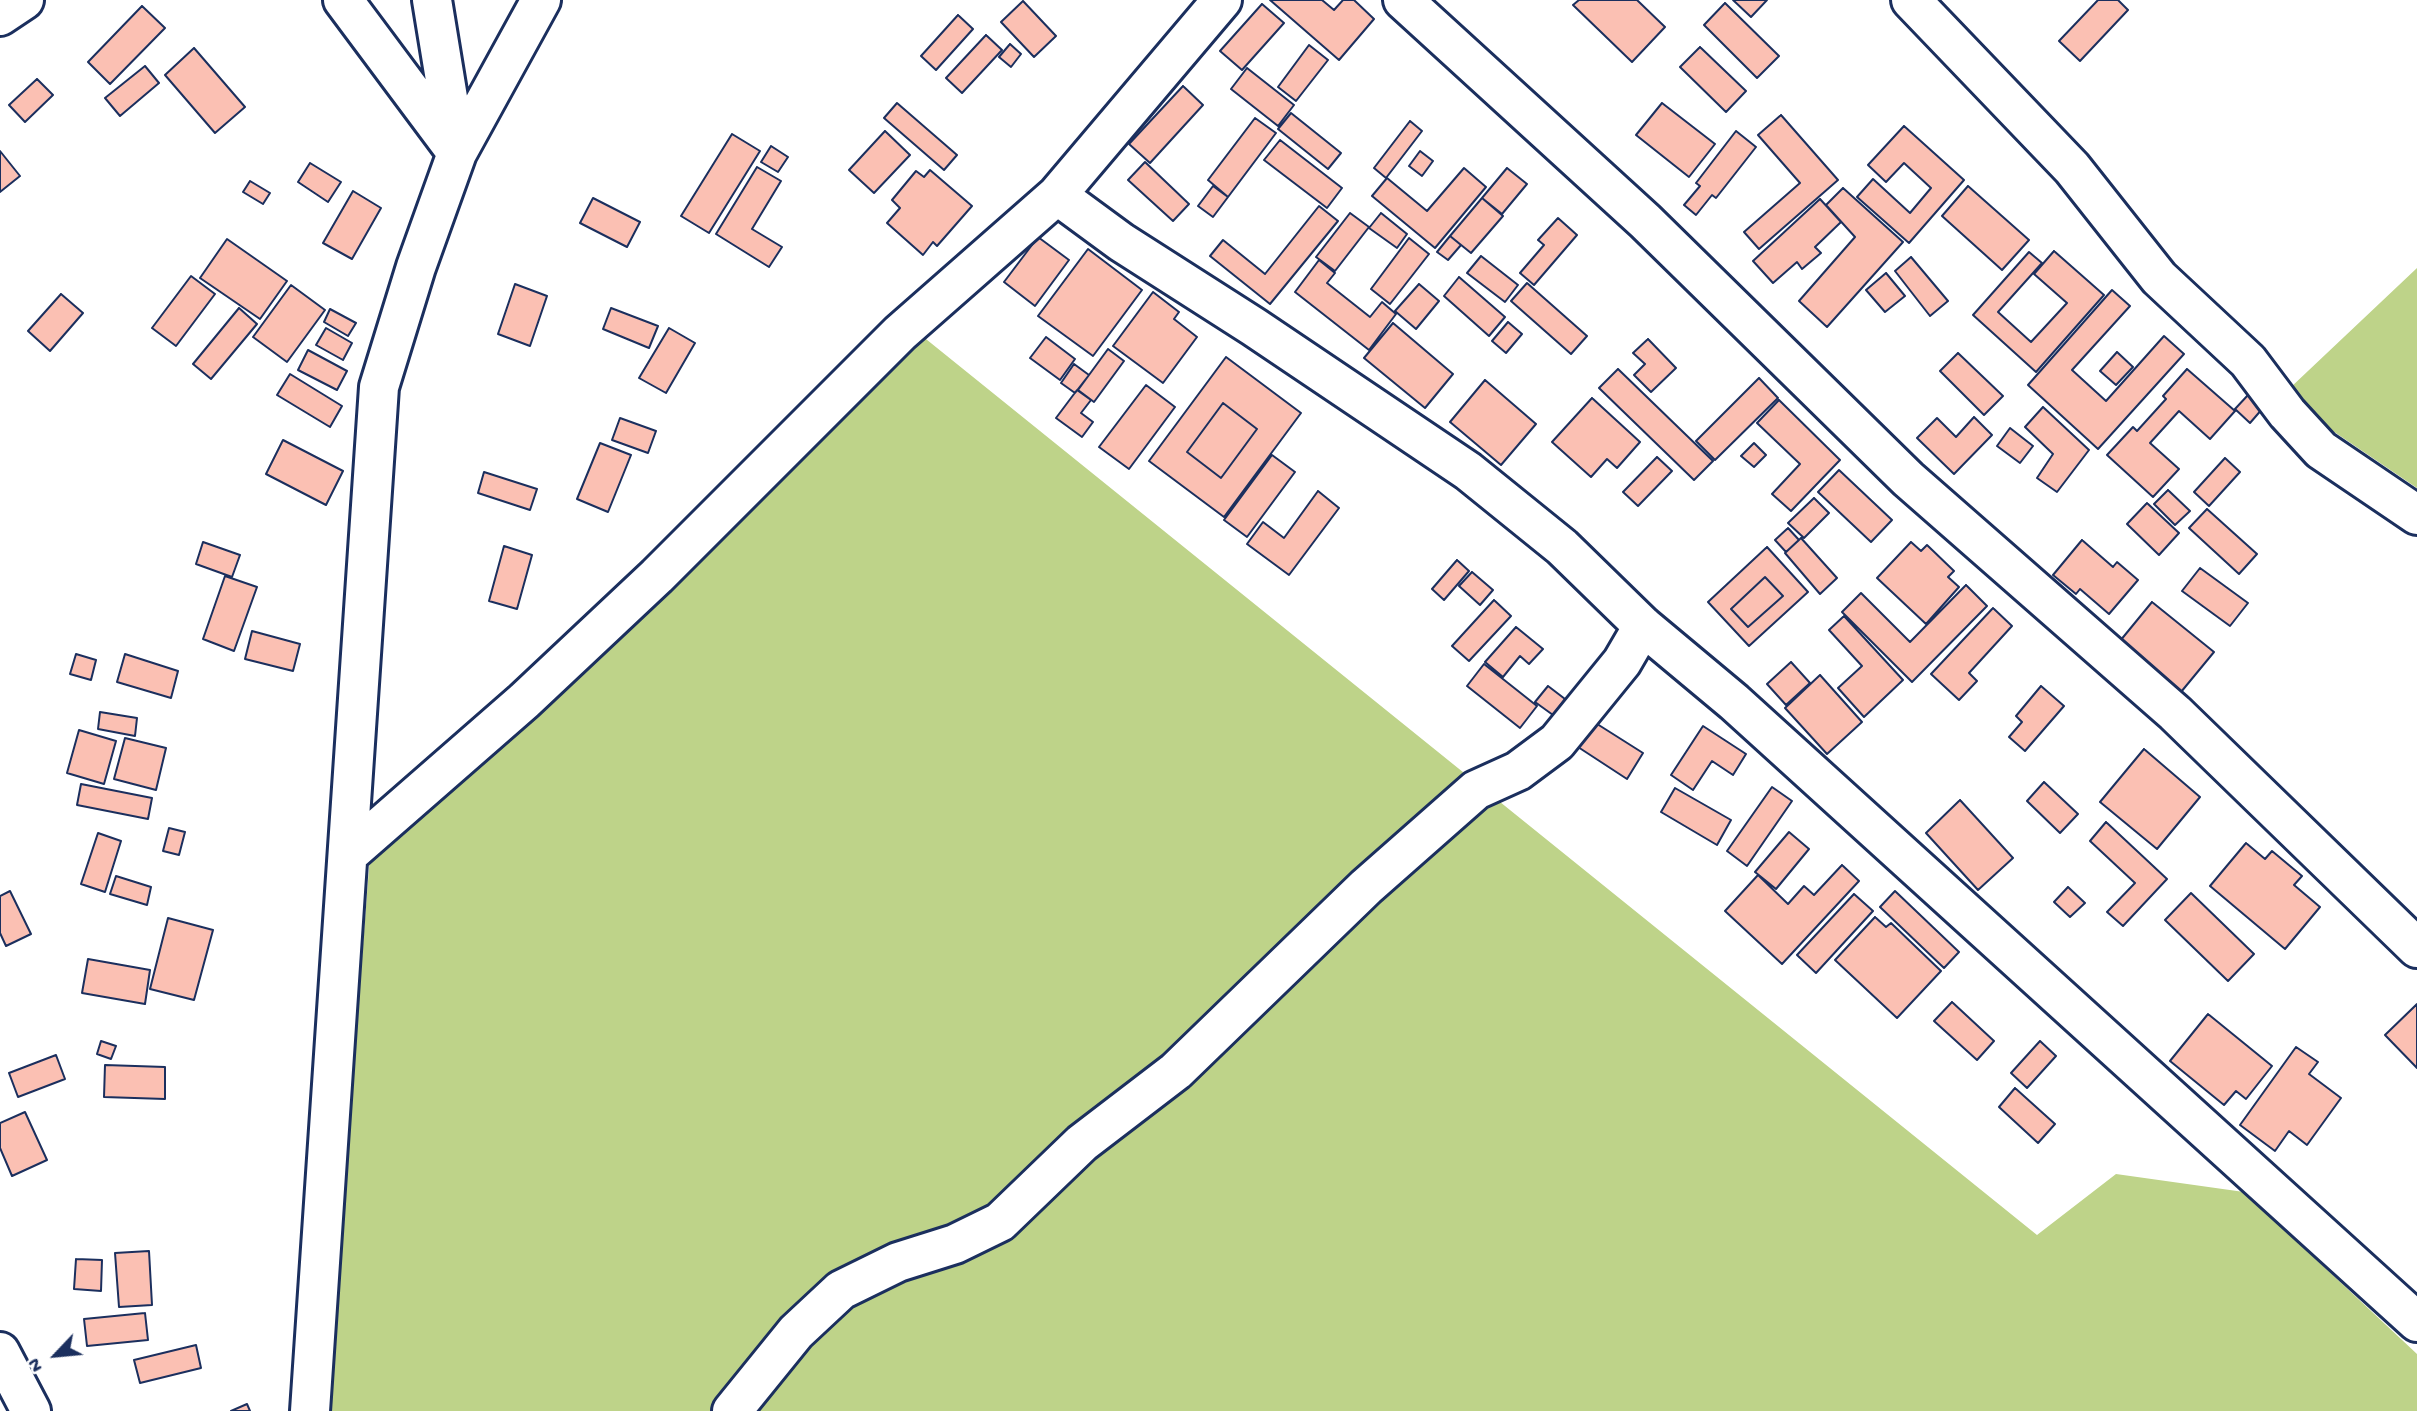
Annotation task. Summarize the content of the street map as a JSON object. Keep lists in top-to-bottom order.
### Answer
{
  "north": "bottom left"
}
